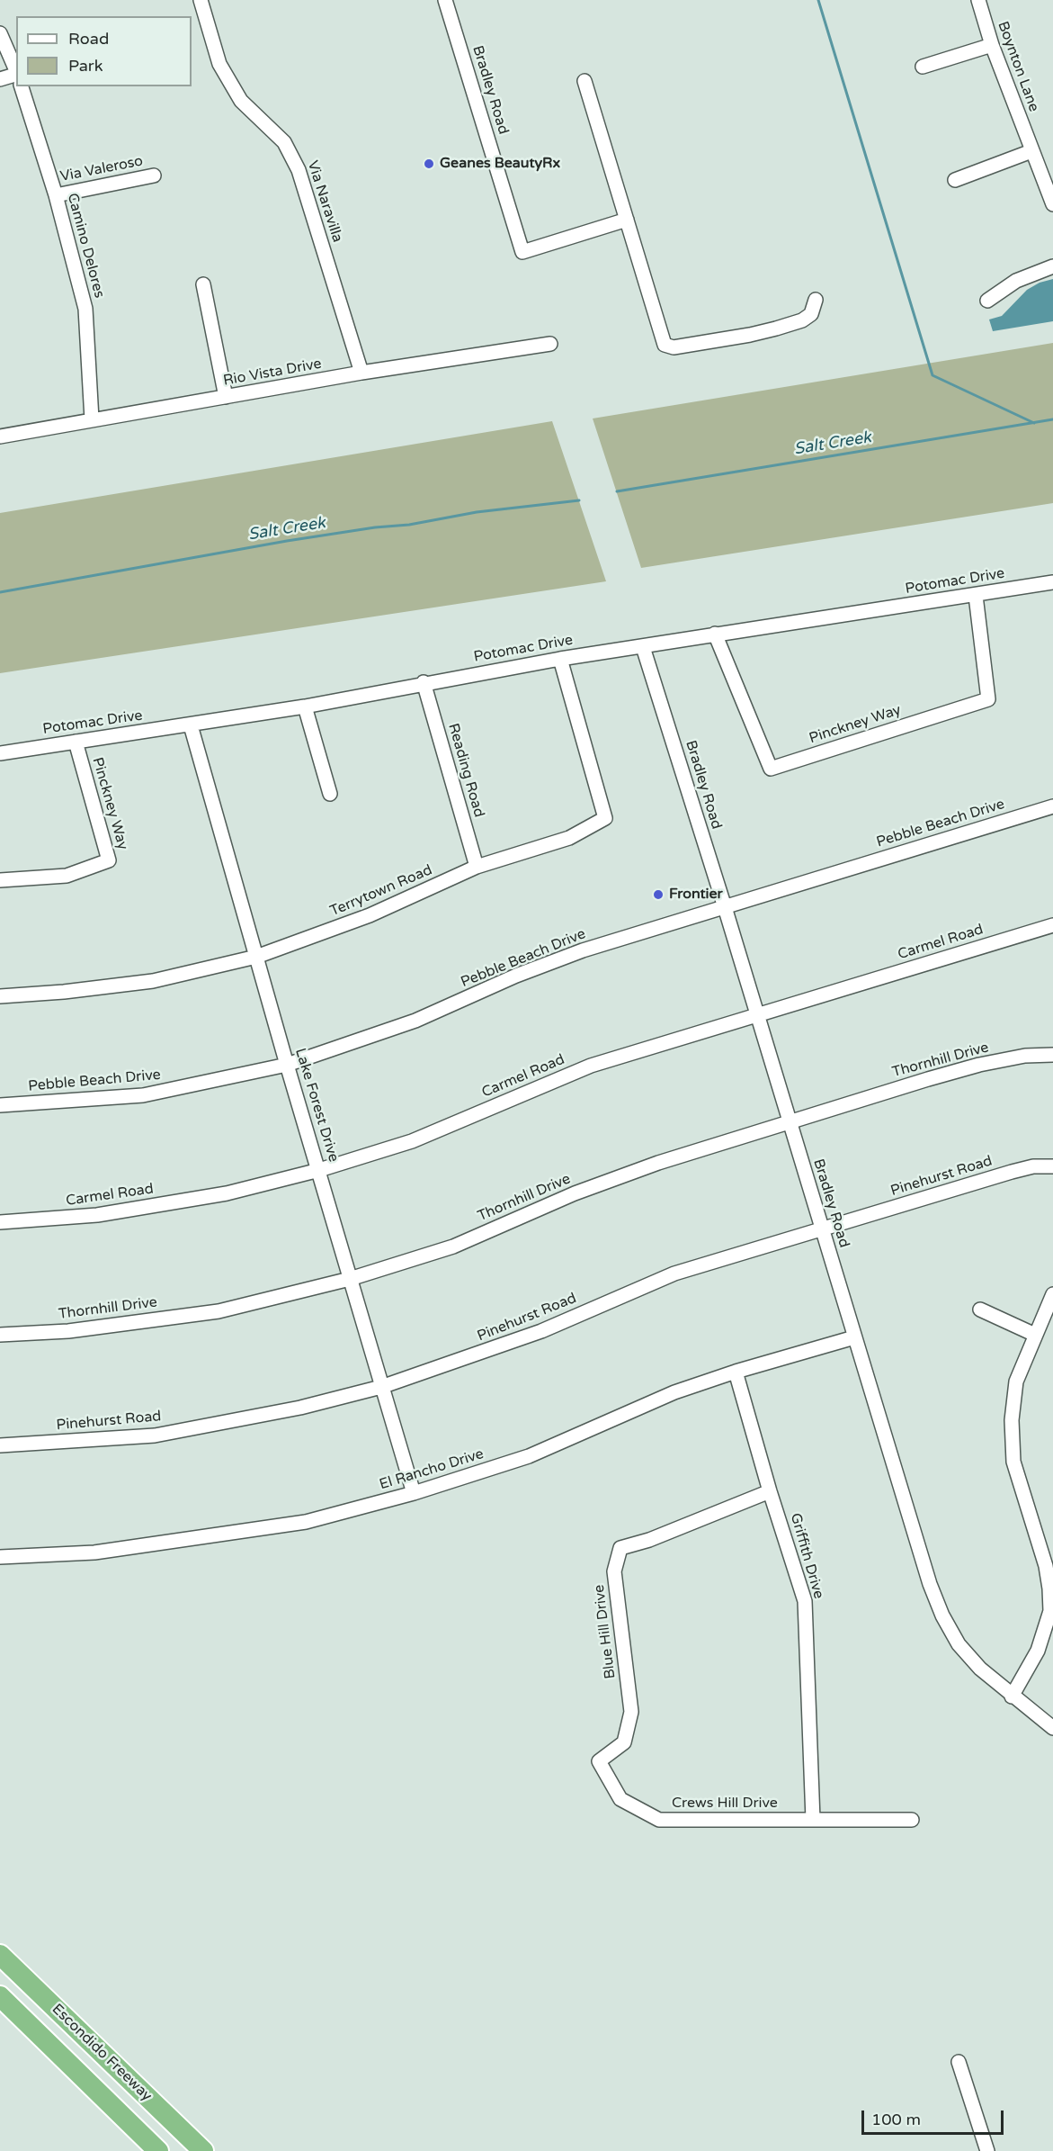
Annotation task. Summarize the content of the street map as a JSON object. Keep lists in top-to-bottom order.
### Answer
{
  "streets": {
    "highway": ["Escondido Freeway"],
    "street": [
      "Boynton Lane",
      "Bradley Road",
      "Via Valeroso",
      "Via Naravilla",
      "Camino Delores",
      "Rio Vista Drive",
      "Potomac Drive",
      "Pinckney Way",
      "Reading Road",
      "Pebble Beach Drive",
      "Terrytown Road",
      "Carmel Road",
      "Thornhill Drive",
      "Lake Forest Drive",
      "Pinehurst Road",
      "El Rancho Drive",
      "Griffith Drive",
      "Blue Hill Drive",
      "Crews Hill Drive"
    ]
  },
  "crossings": [
    ["Bradley Road", "Potomac Drive"],
    ["Bradley Road", "Pebble Beach Drive"],
    ["Bradley Road", "Carmel Road"],
    ["Bradley Road", "Thornhill Drive"],
    ["Bradley Road", "Pinehurst Road"],
    ["Bradley Road", "El Rancho Drive"],
    ["Via Valeroso", "Camino Delores"],
    ["Via Naravilla", "Rio Vista Drive"],
    ["Camino Delores", "Rio Vista Drive"],
    ["Potomac Drive", "Pinckney Way"],
    ["Potomac Drive", "Reading Road"],
    ["Potomac Drive", "Terrytown Road"],
    ["Potomac Drive", "Lake Forest Drive"],
    ["Reading Road", "Terrytown Road"],
    ["Pebble Beach Drive", "Lake Forest Drive"],
    ["Terrytown Road", "Lake Forest Drive"],
    ["Carmel Road", "Lake Forest Drive"],
    ["Thornhill Drive", "Lake Forest Drive"],
    ["Lake Forest Drive", "Pinehurst Road"],
    ["Lake Forest Drive", "El Rancho Drive"],
    ["El Rancho Drive", "Griffith Drive"],
    ["Griffith Drive", "Blue Hill Drive"],
    ["Griffith Drive", "Crews Hill Drive"],
    ["Blue Hill Drive", "Crews Hill Drive"]
  ],
  "water": ["Salt Creek"],
  "places": ["Geanes BeautyRx", "Frontier"],
  "legend": ["Road", "Park"],
  "scale_bar": "100 m"
}
